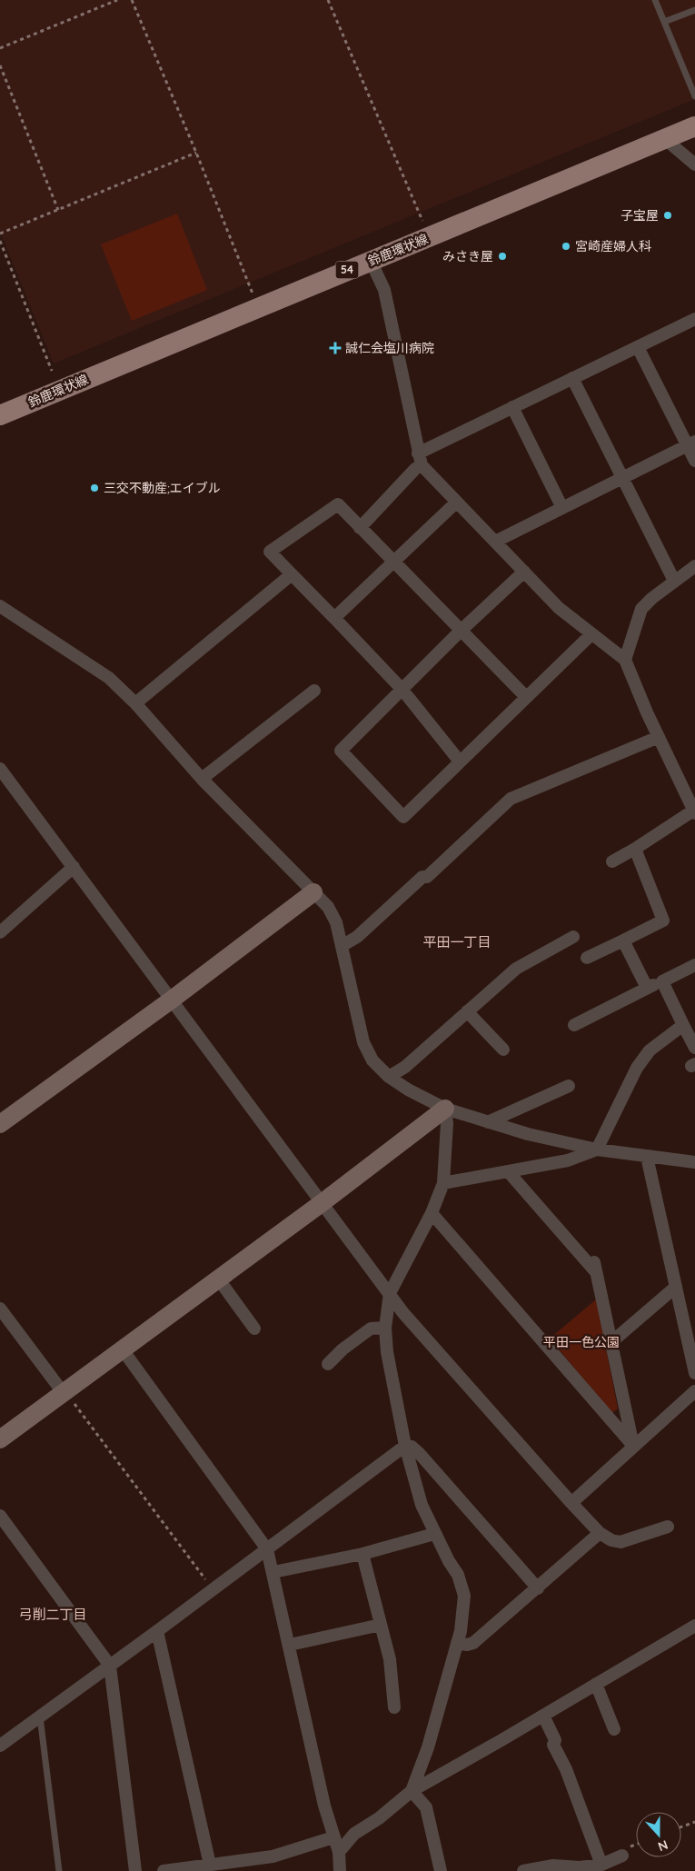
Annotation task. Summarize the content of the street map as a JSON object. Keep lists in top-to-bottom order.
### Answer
{
  "streets": {
    "main road": ["鈴鹿環状線", "54"]
  },
  "districts": ["平田一丁目", "弓削二丁目"],
  "parks": ["平田一色公園"],
  "places": {
    "other": [
      "子宝屋",
      "宮崎産婦人科",
      "みさき屋",
      "三交不動産;エイブル"
    ],
    "health": ["誠仁会塩川病院"]
  },
  "north": "bottom"
}
